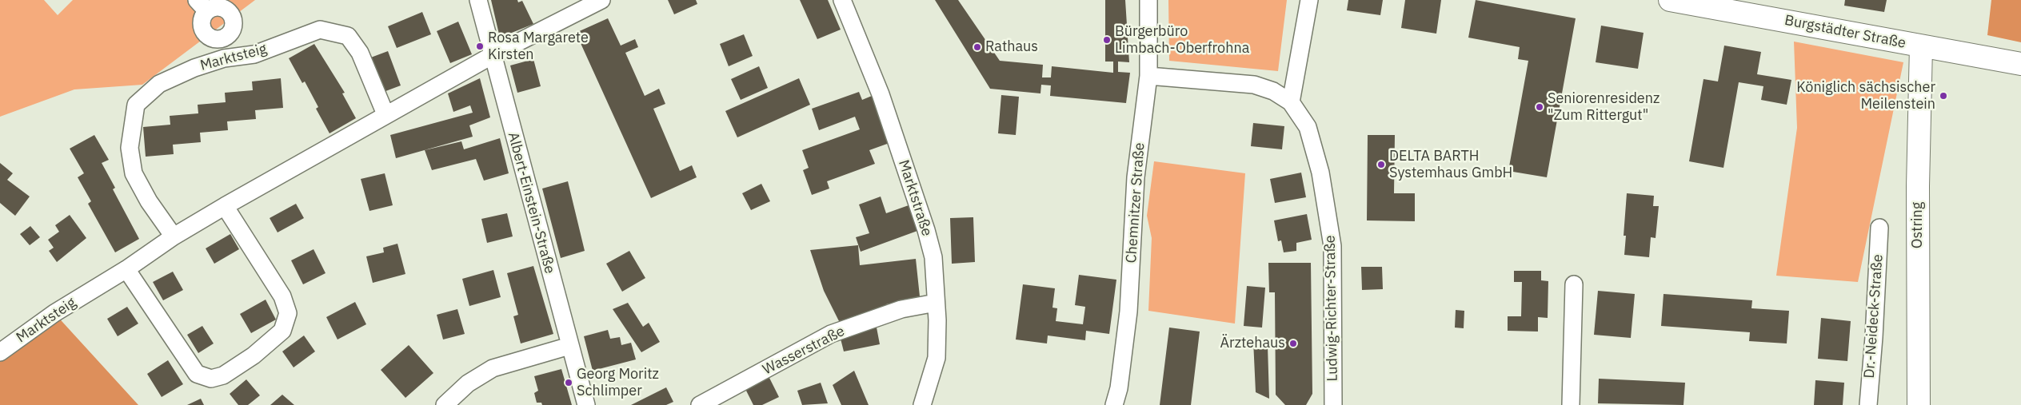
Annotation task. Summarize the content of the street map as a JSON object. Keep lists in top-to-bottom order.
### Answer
{
  "streets": {
    "main road": ["Burgstädter Straße", "Ostring"],
    "street": [
      "Marktsteig",
      "Marktstraße",
      "Albert-Einstein-Straße",
      "Chemnitzer Straße",
      "Ludwig-Richter-Straße",
      "Dr.-Neideck-Straße",
      "Wasserstraße"
    ]
  },
  "crossings": [
    ["Burgstädter Straße", "Ostring"],
    ["Marktsteig", "Albert-Einstein-Straße"],
    ["Marktstraße", "Wasserstraße"],
    ["Chemnitzer Straße", "Ludwig-Richter-Straße"]
  ],
  "places": [
    "Bürgerbüro Limbach-Oberfrohna",
    "Rosa Margarete Kirsten",
    "Rathaus",
    "Königlich sächsischer Meilenstein",
    "Seniorenresidenz \"Zum Rittergut\"",
    "DELTA BARTH Systemhaus GmbH",
    "Ärztehaus",
    "Georg Moritz Schlimper"
  ]
}
